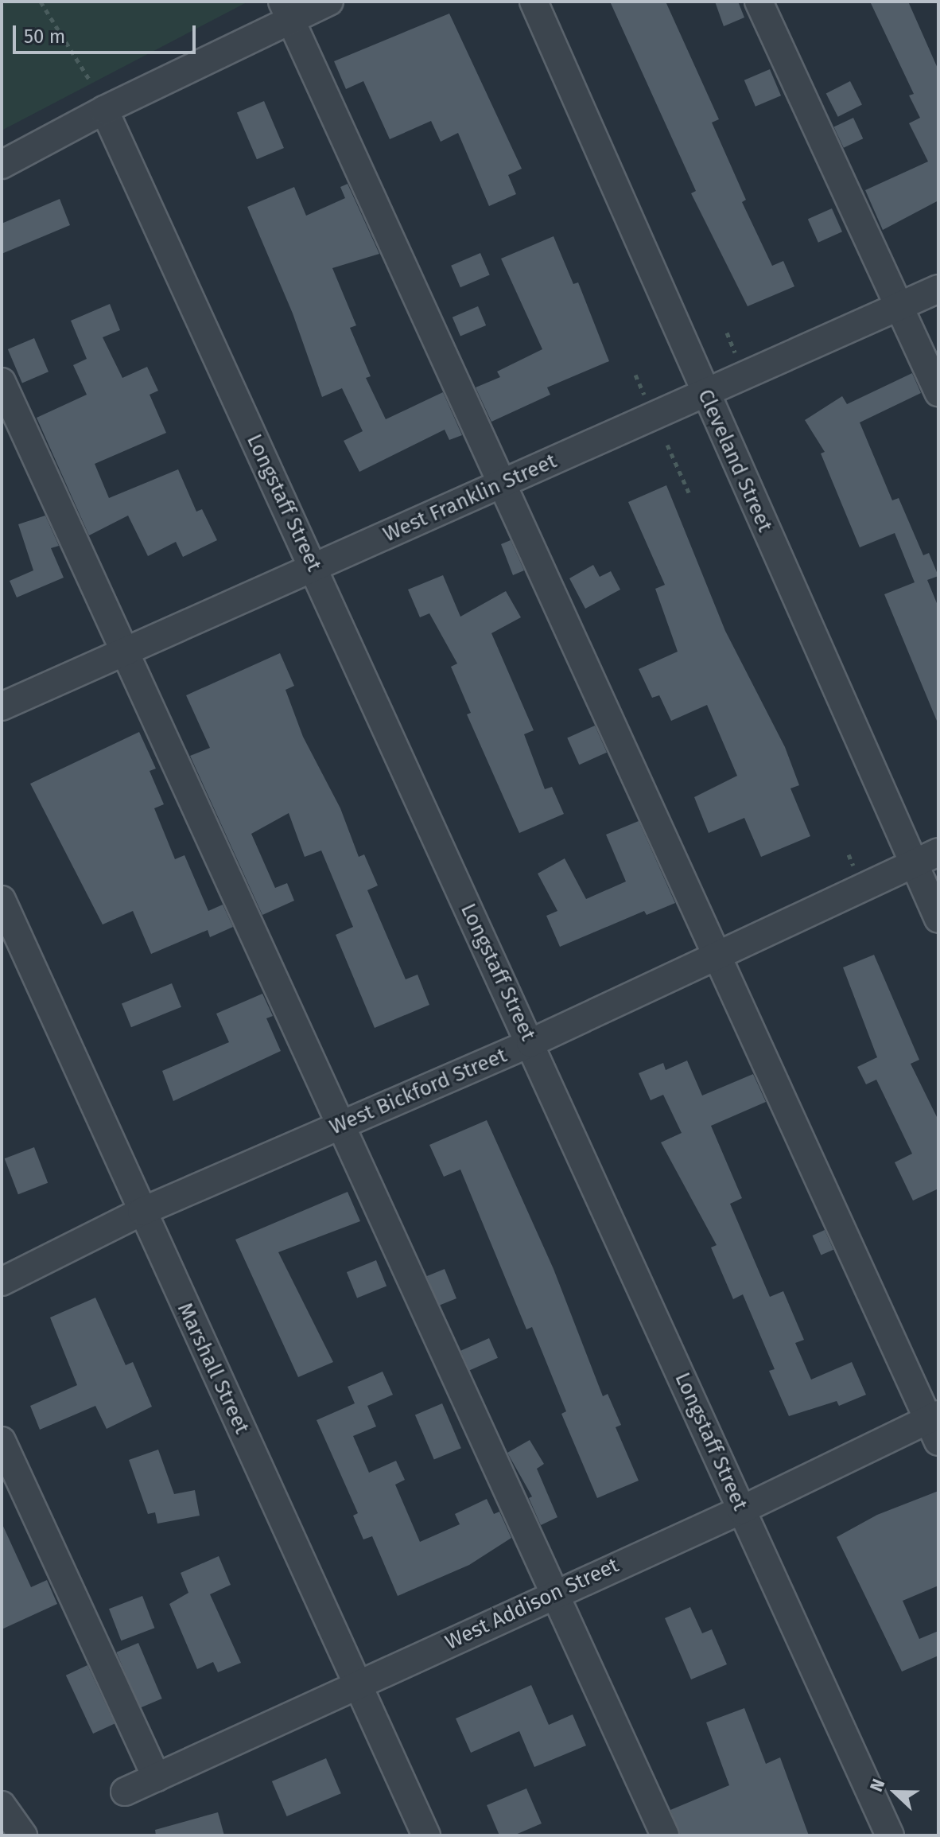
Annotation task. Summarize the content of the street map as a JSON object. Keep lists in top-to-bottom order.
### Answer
{
  "streets": {
    "street": [
      "Cleveland Street",
      "West Franklin Street",
      "Longstaff Street",
      "West Bickford Street",
      "Marshall Street",
      "West Addison Street"
    ]
  },
  "crossings": [
    ["Cleveland Street", "West Franklin Street"],
    ["Cleveland Street", "West Bickford Street"],
    ["West Franklin Street", "Longstaff Street"],
    ["Longstaff Street", "West Bickford Street"],
    ["Longstaff Street", "West Addison Street"],
    ["West Bickford Street", "Marshall Street"],
    ["Marshall Street", "West Addison Street"]
  ],
  "scale_bar": "50 m",
  "north": "left"
}
